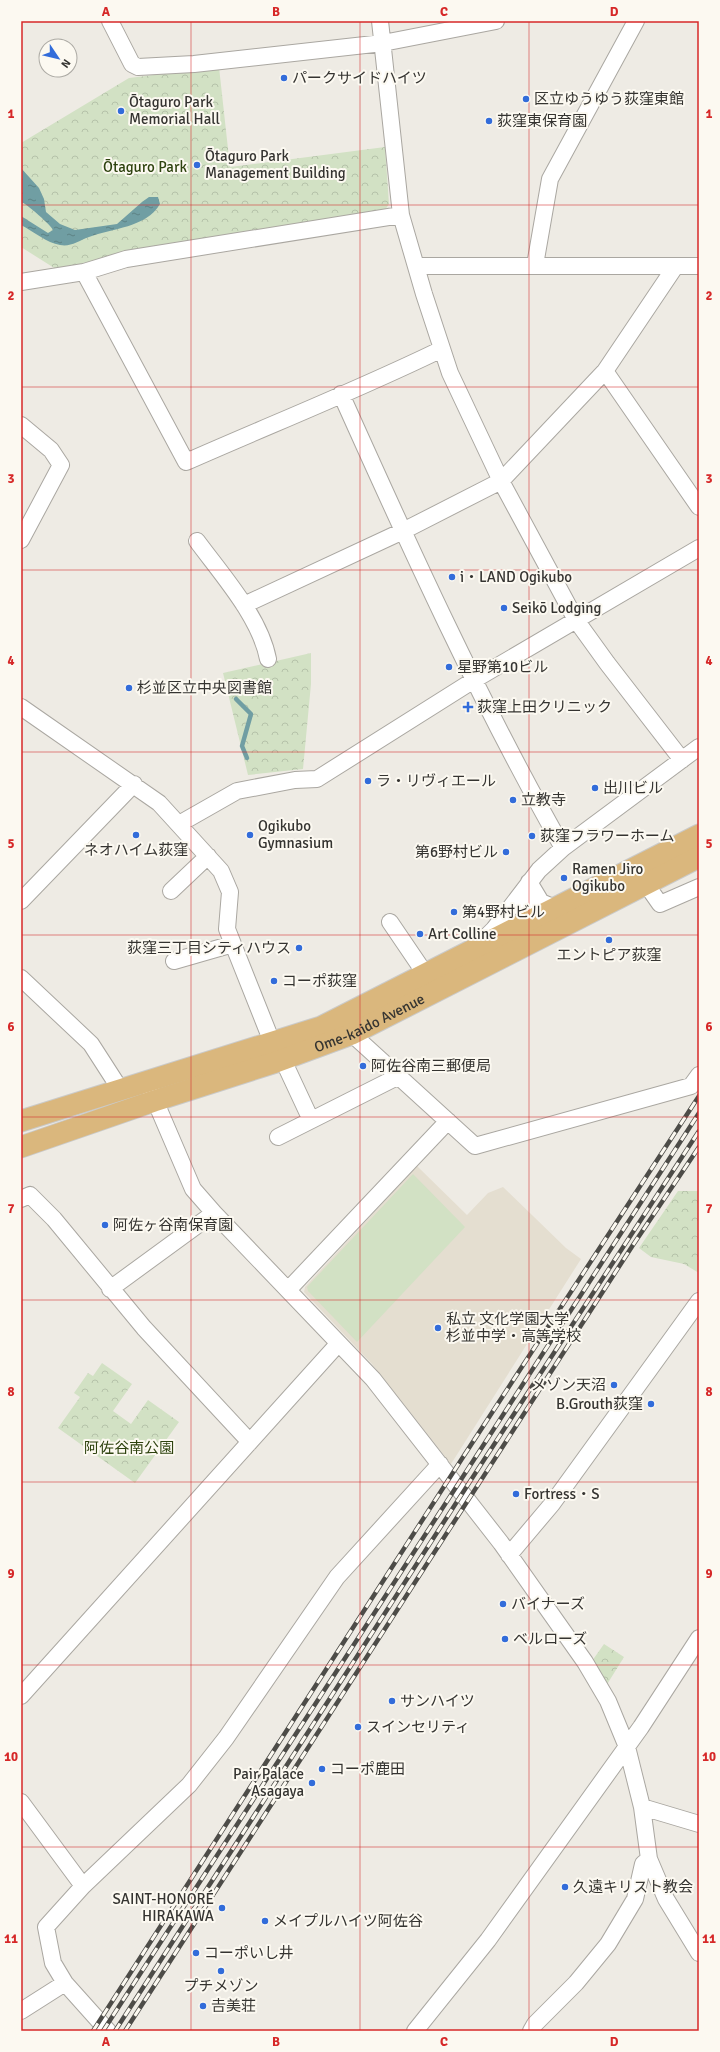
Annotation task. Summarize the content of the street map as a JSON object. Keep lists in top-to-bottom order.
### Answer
{
  "streets": {
    "main road": ["Ome-kaido Avenue"]
  },
  "parks": ["Ōtaguro Park", "阿佐谷南公園"],
  "places": {
    "other": [
      "パークサイドハイツ",
      "区立ゆうゆう荻窪東館",
      "Ōtaguro Park Memorial Hall",
      "荻窪東保育園",
      "Ōtaguro Park Management Building",
      "i・LAND Ogikubo",
      "Seikō Lodging",
      "星野第10ビル",
      "杉並区立中央図書館",
      "ラ・リヴィエール",
      "出川ビル",
      "立教寺",
      "ネオハイム荻窪",
      "Ogikubo Gymnasium",
      "荻窪フラワーホーム",
      "第6野村ビル",
      "Ramen Jiro Ogikubo",
      "第4野村ビル",
      "Art Colline",
      "エントピア荻窪",
      "荻窪三丁目シティハウス",
      "コーポ荻窪",
      "阿佐谷南三郵便局",
      "阿佐ヶ谷南保育園",
      "私立 文化学園大学 杉並中学・高等学校",
      "メゾン天沼",
      "B.Grouth荻窪",
      "Fortress・S",
      "バイナーズ",
      "ベルローズ",
      "サンハイツ",
      "スインセリティ",
      "コーポ鹿田",
      "Pair Palace Asagaya",
      "久遠キリスト教会",
      "SAINT-HONORÉ HIRAKAWA",
      "メイプルハイツ阿佐谷",
      "コーポいし井",
      "プチメゾン",
      "𠮷美荘"
    ],
    "health": ["荻窪上田クリニック"]
  },
  "north": "bottom right",
  "grid": {
    "columns": [
      "A",
      "B",
      "C",
      "D"
    ],
    "rows": [
      "1",
      "2",
      "3",
      "4",
      "5",
      "6",
      "7",
      "8",
      "9",
      "10",
      "11"
    ]
  }
}
